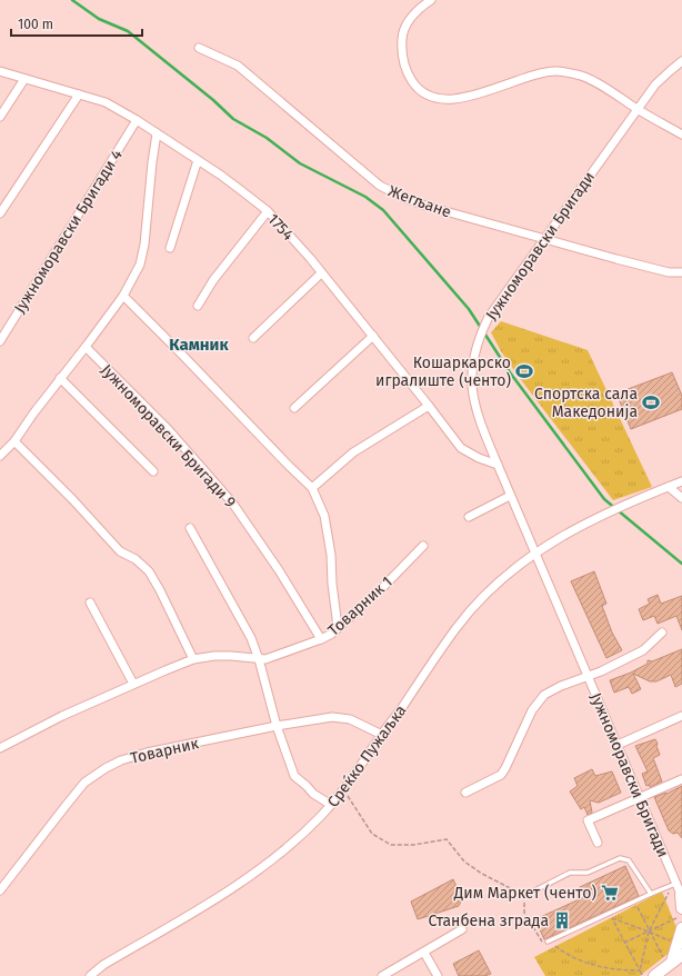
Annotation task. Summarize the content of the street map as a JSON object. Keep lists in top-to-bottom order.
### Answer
{
  "streets": {
    "street": [
      "Жегљане",
      "1754",
      "Јужноморавски Бригади 4",
      "Јужноморавски Бригади",
      "Јужноморавски Бригади 9",
      "Товарник 1",
      "Товарник",
      "Среќко Пужаљка"
    ]
  },
  "crossings": [
    ["Жегљане", "Јужноморавски Бригади"],
    ["1754", "Јужноморавски Бригади 4"],
    ["1754", "Јужноморавски Бригади"],
    ["Јужноморавски Бригади", "Среќко Пужаљка"],
    ["Јужноморавски Бригади 9", "Товарник 1"],
    ["Товарник", "Среќко Пужаљка"]
  ],
  "districts": ["Камник"],
  "places": {
    "sports": ["Кошаркарско игралиште (ченто)", "Спортска сала Македонија"],
    "supermarket": ["Дим Маркет (ченто)"],
    "building": ["Станбена зграда"]
  },
  "scale_bar": "100 m"
}
